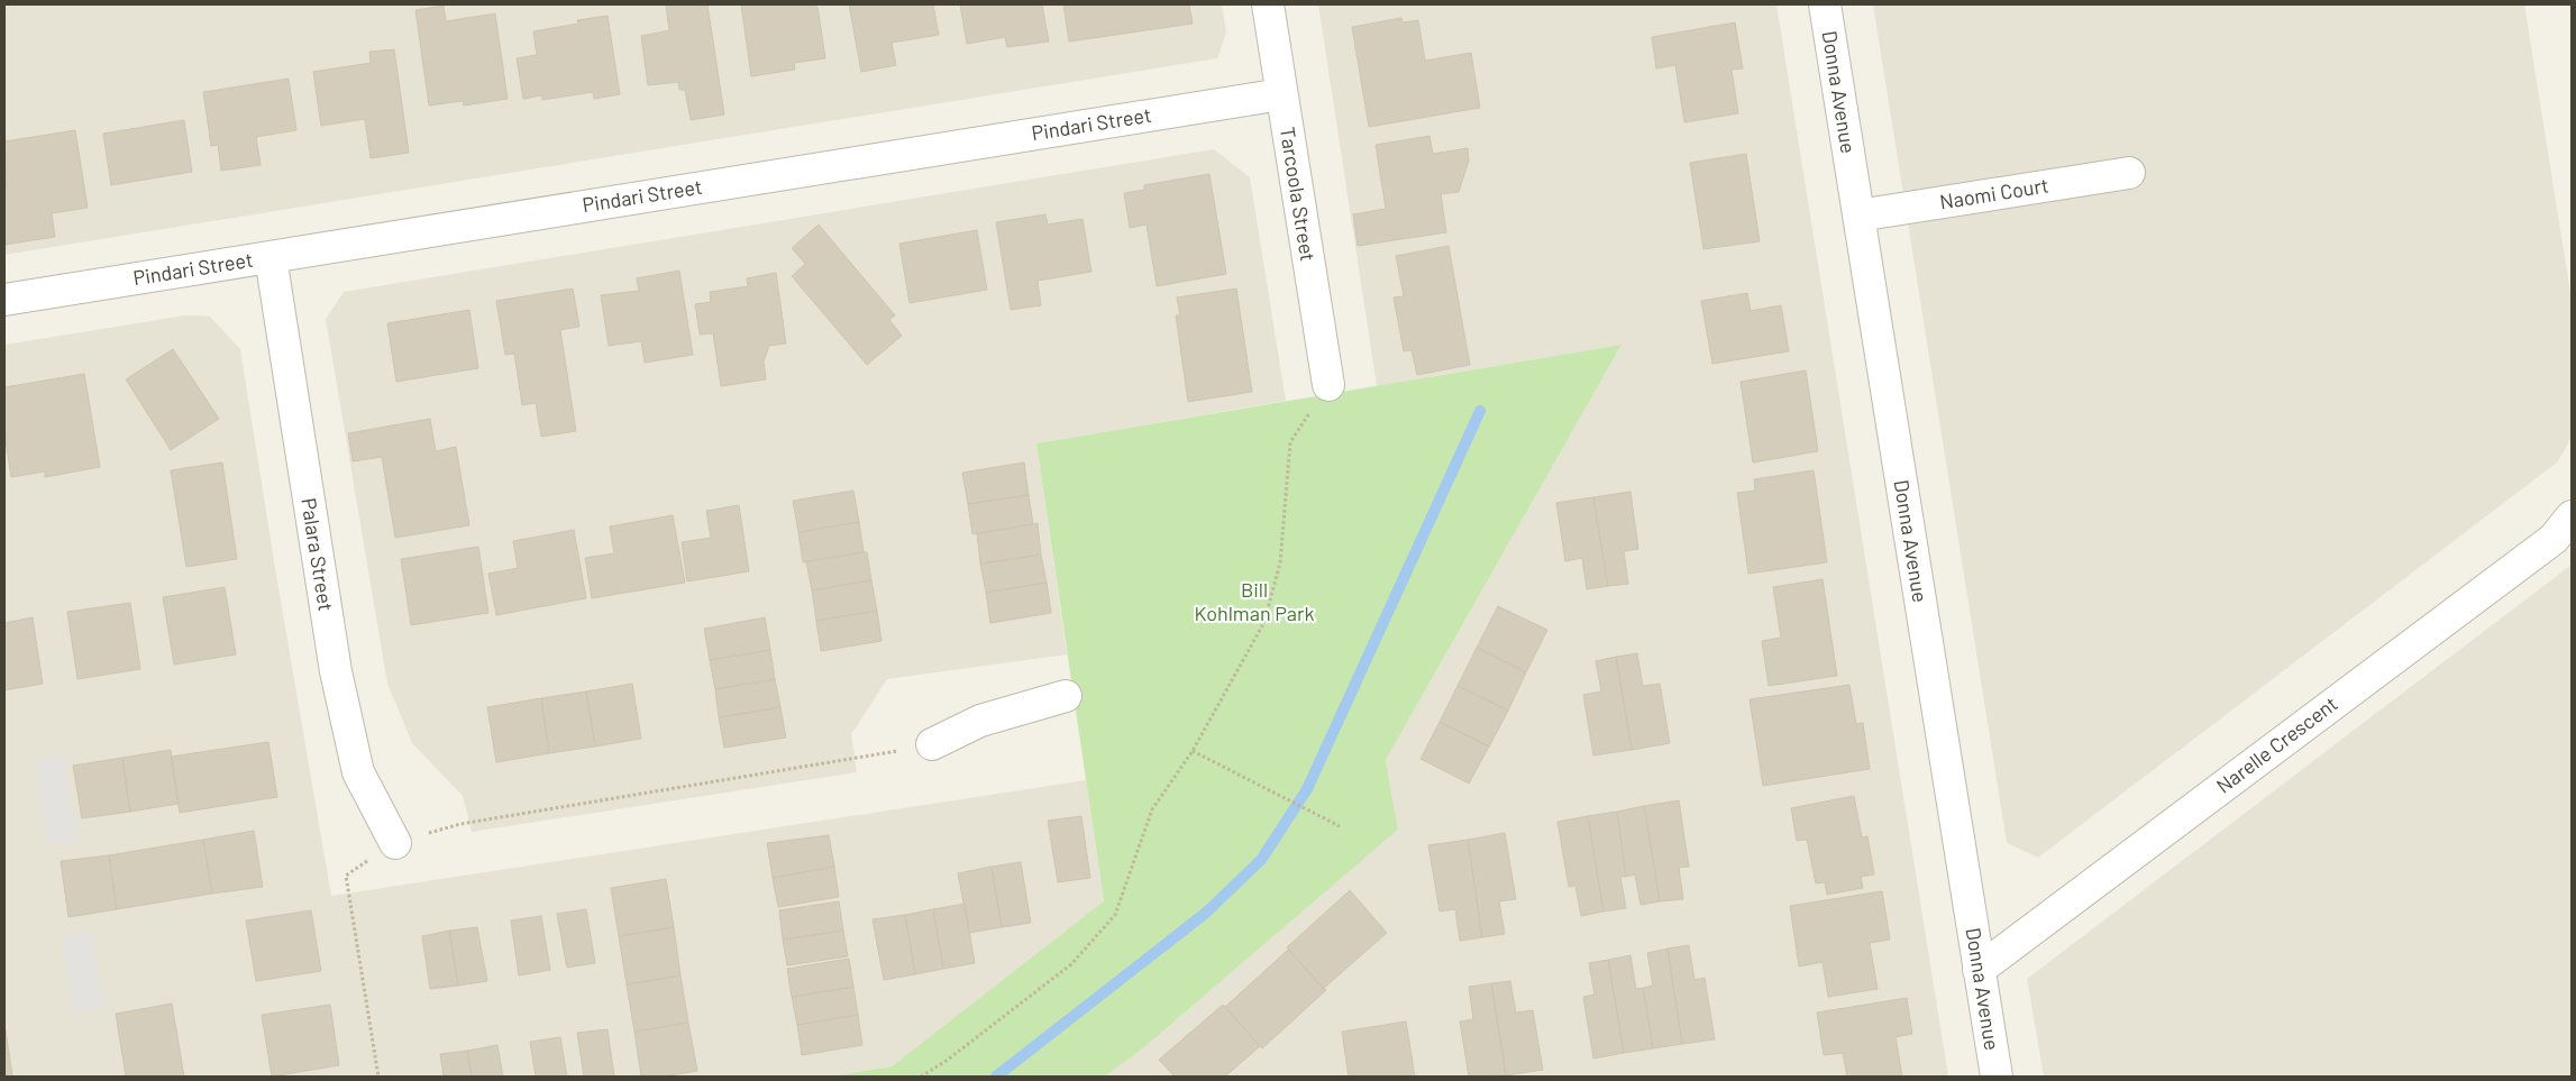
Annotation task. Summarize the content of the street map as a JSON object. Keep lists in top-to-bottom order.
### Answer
{
  "streets": {
    "street": [
      "Donna Avenue",
      "Pindari Street",
      "Tarcoola Street",
      "Naomi Court",
      "Palara Street",
      "Narelle Crescent"
    ]
  },
  "crossings": [
    ["Donna Avenue", "Naomi Court"],
    ["Donna Avenue", "Narelle Crescent"],
    ["Pindari Street", "Tarcoola Street"],
    ["Pindari Street", "Palara Street"]
  ],
  "parks": ["Bill Kohlman Park"]
}
